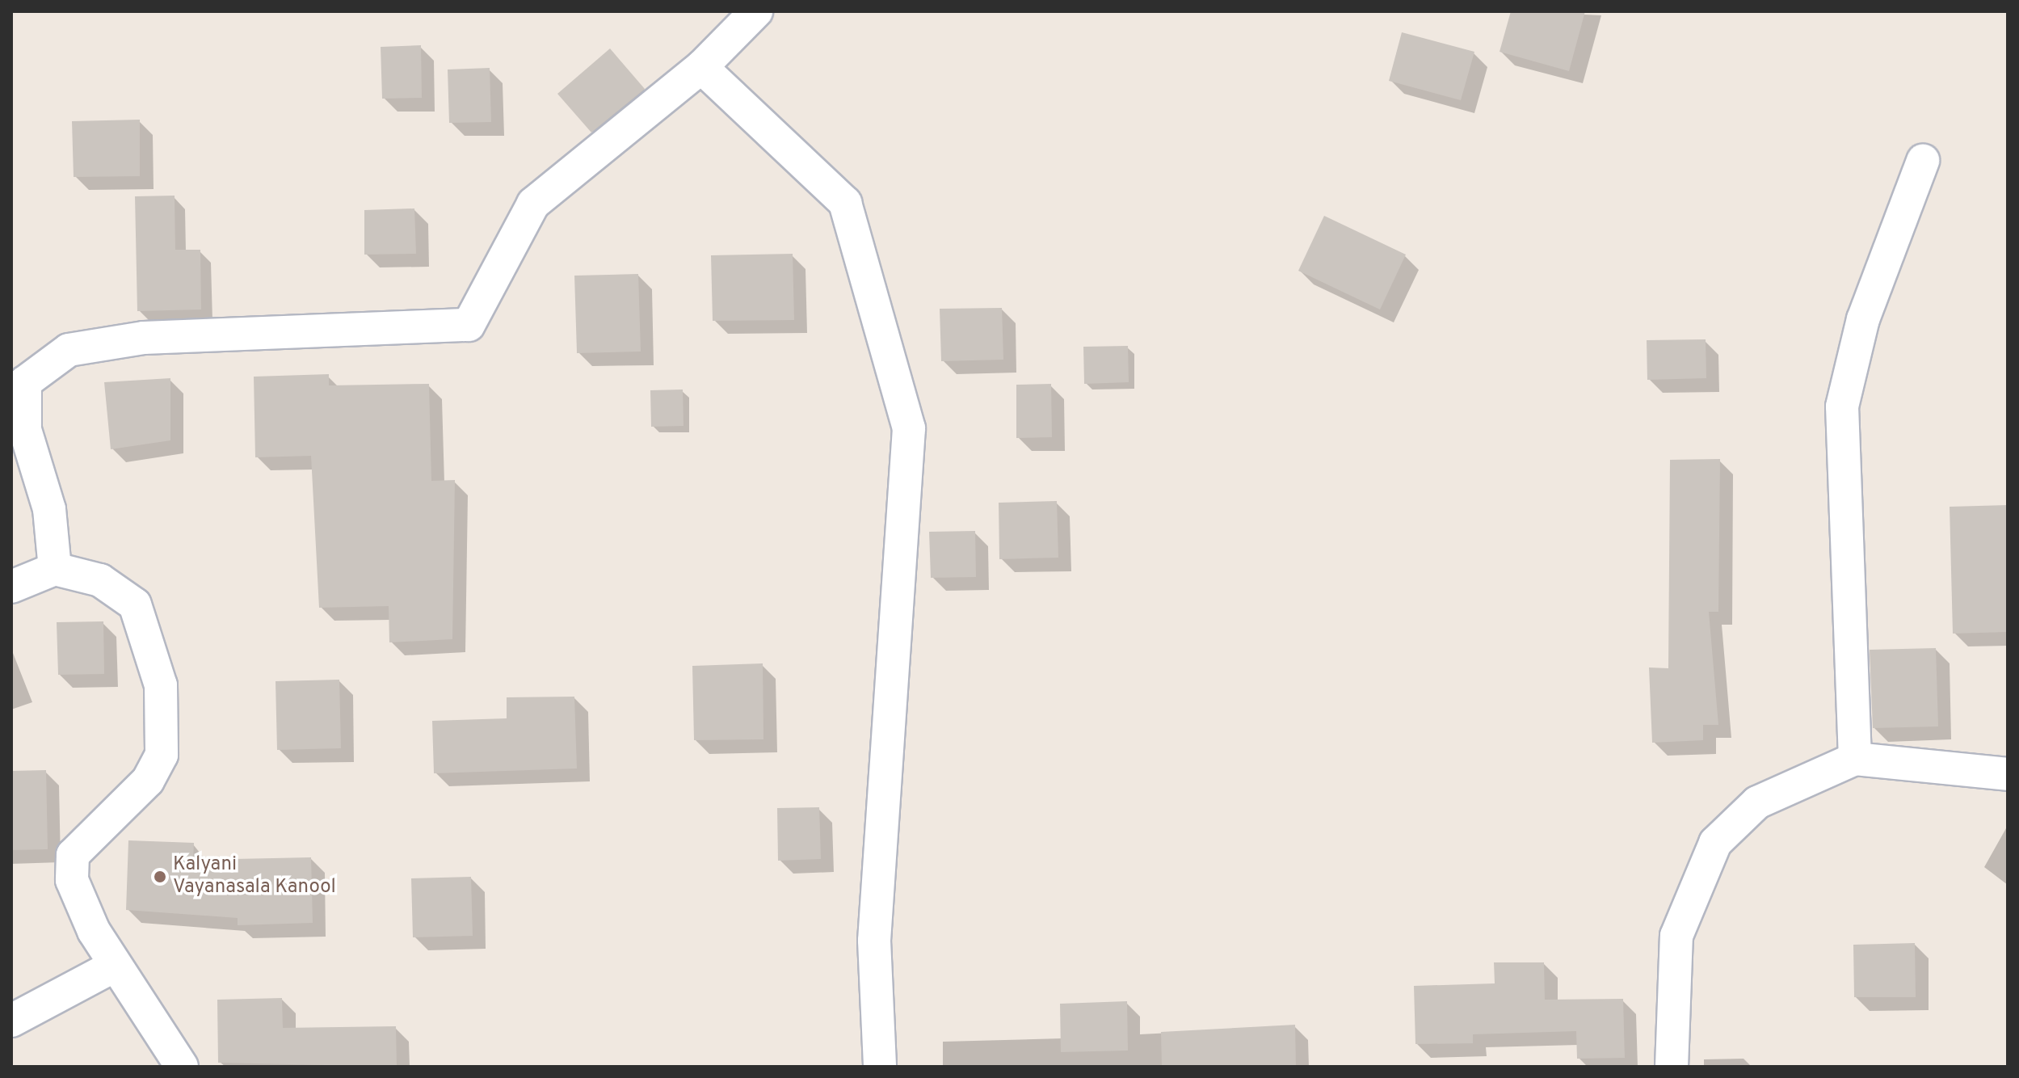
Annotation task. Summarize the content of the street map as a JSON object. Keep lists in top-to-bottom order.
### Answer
{
  "places": ["Kalyani Vayanasala Kanool"]
}
